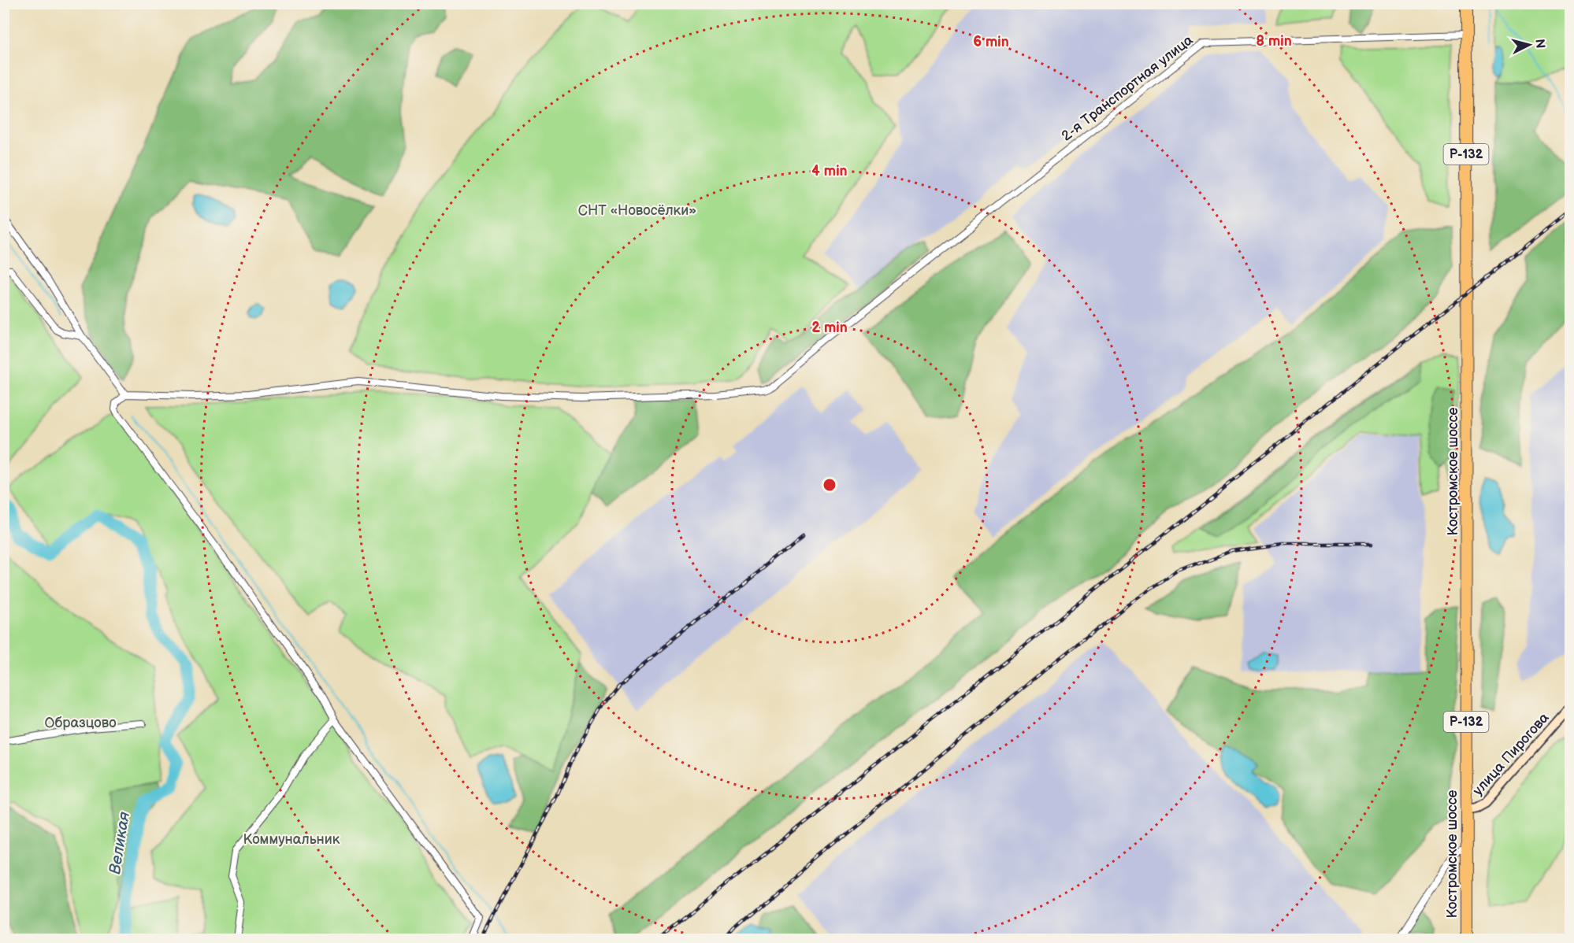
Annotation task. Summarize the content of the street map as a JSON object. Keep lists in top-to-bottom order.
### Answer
{
  "streets": {
    "highway": ["Р-132", "Костромское шоссе"],
    "street": ["2-я Транспортная улица", "улица Пирогова"]
  },
  "crossings": [
    ["2-я Транспортная улица", "Костромское шоссе"],
    ["Костромское шоссе", "улица Пирогова"]
  ],
  "water": ["Великая"],
  "parks": ["СНТ «Новосёлки»", "Образцово", "Коммунальник"],
  "north": "right",
  "rings": [
    "8 min",
    "6 min",
    "4 min",
    "2 min"
  ]
}
